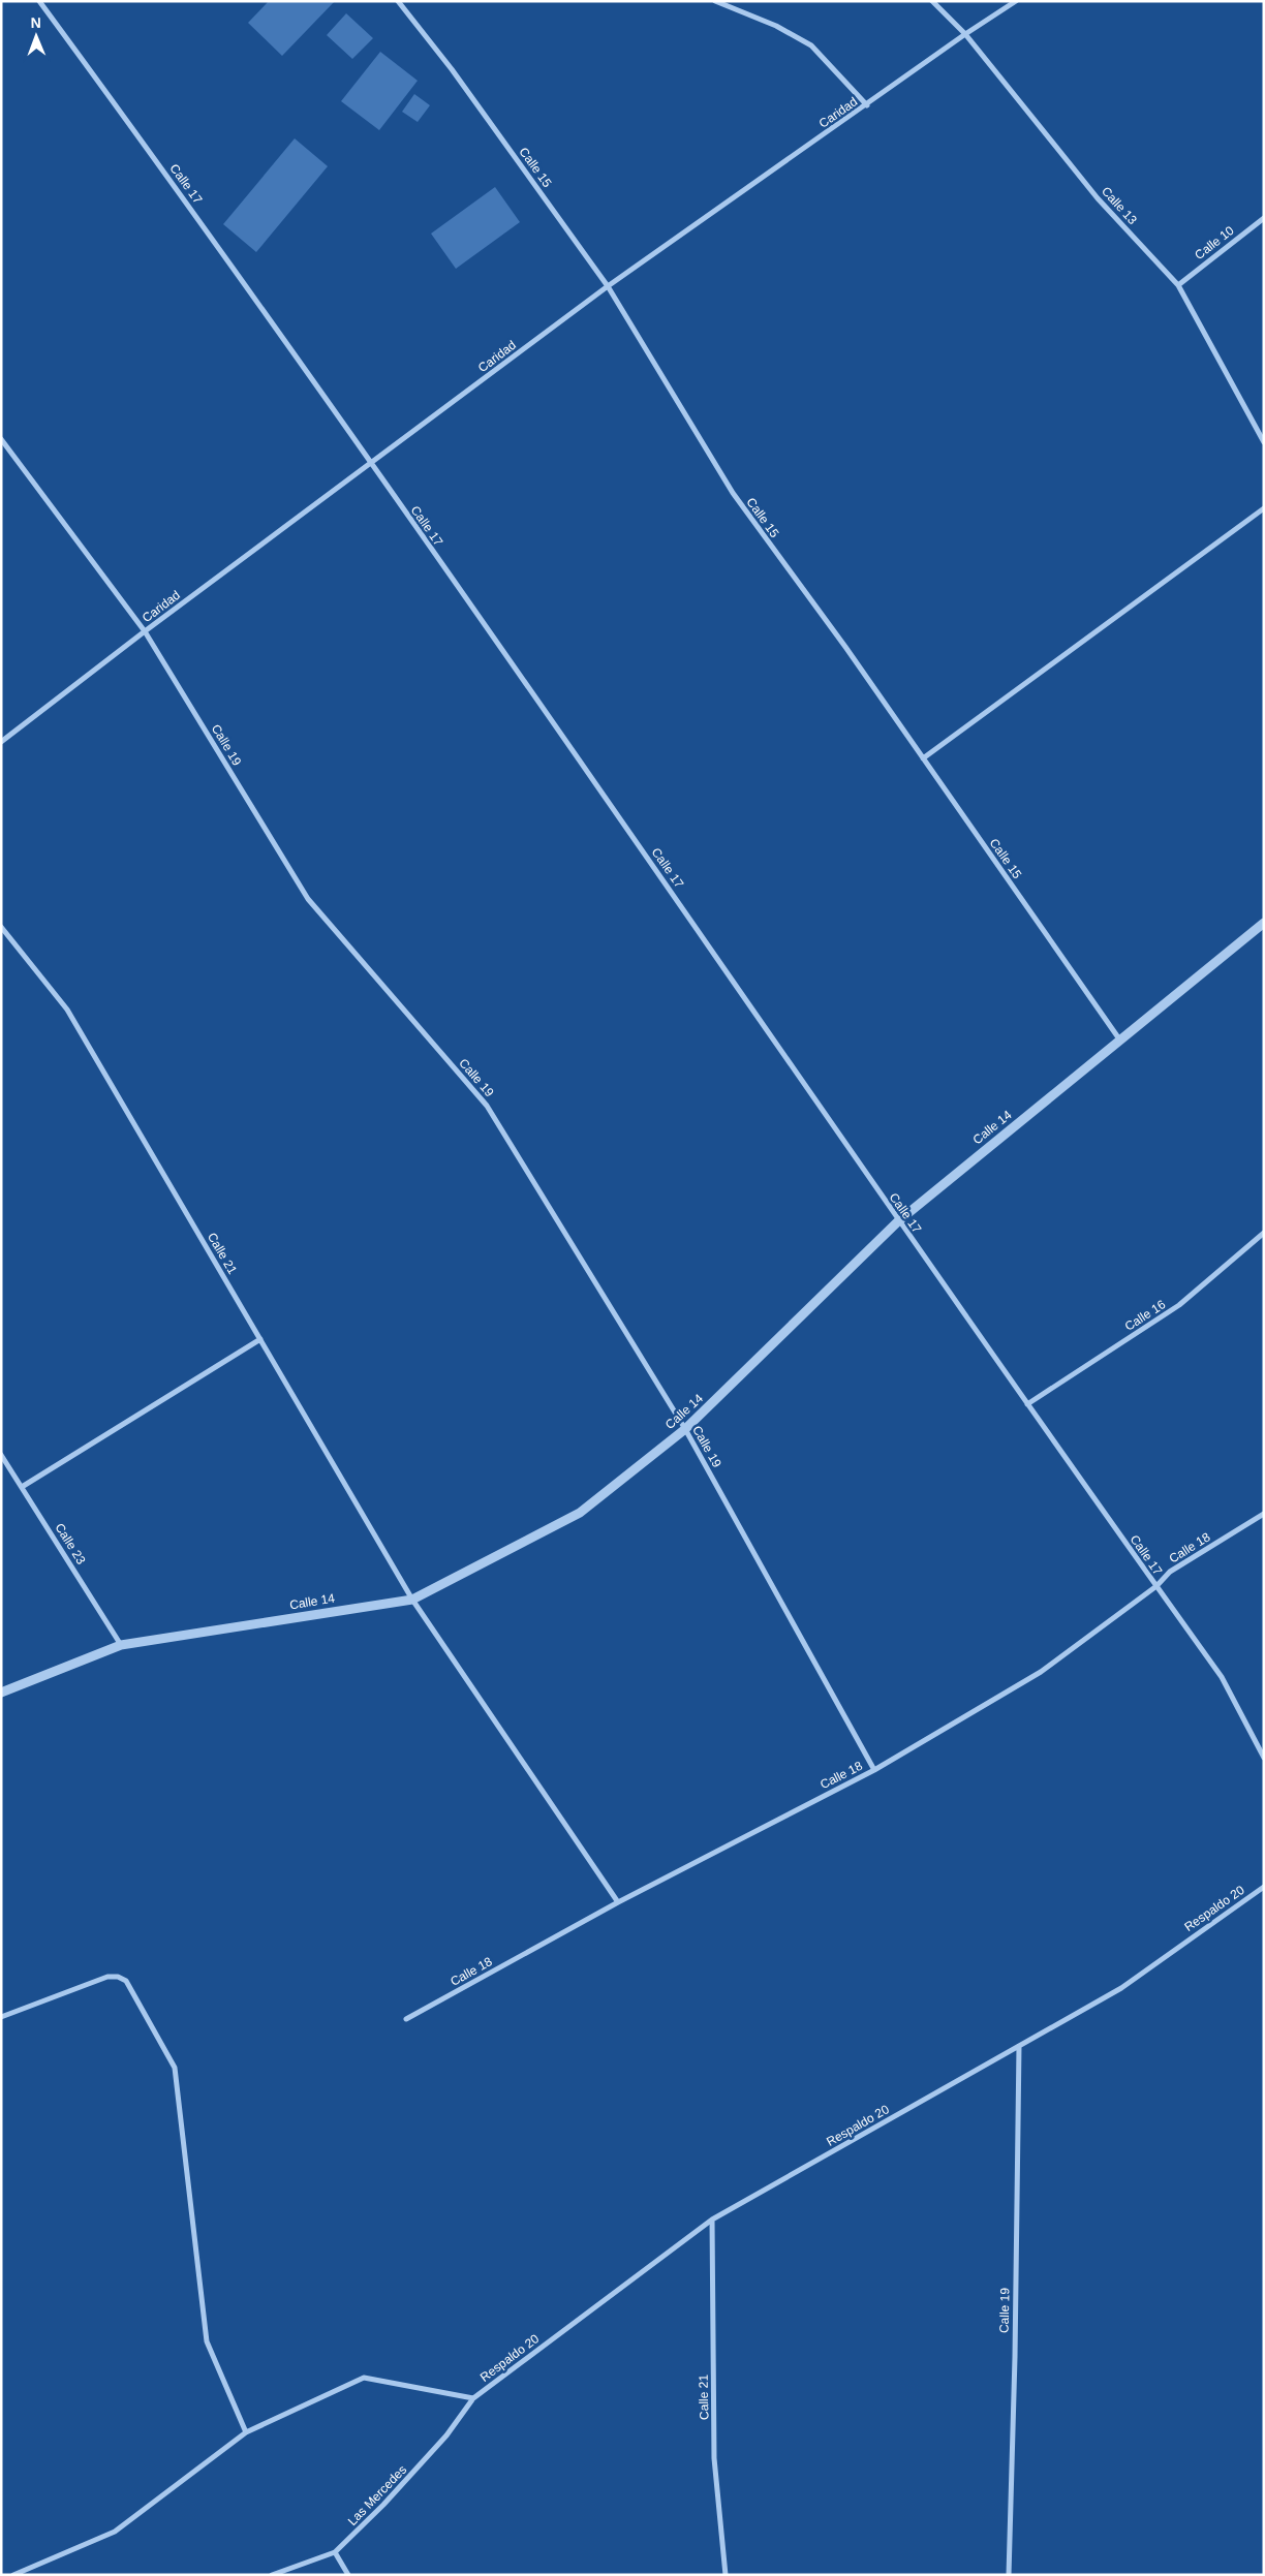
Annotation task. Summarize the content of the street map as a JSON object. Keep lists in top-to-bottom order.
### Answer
{
  "streets": {
    "street": [
      "Caridad",
      "Calle 15",
      "Calle 17",
      "Calle 13",
      "Calle 10",
      "Calle 19",
      "Calle 14",
      "Calle 21",
      "Calle 16",
      "Calle 23",
      "Calle 18",
      "Respaldo 20",
      "Las Mercedes"
    ]
  },
  "crossings": [
    ["Caridad", "Calle 15"],
    ["Caridad", "Calle 17"],
    ["Caridad", "Calle 13"],
    ["Caridad", "Calle 19"],
    ["Calle 15", "Calle 14"],
    ["Calle 17", "Calle 14"],
    ["Calle 17", "Calle 16"],
    ["Calle 17", "Calle 18"],
    ["Calle 13", "Calle 10"],
    ["Calle 19", "Calle 14"],
    ["Calle 19", "Calle 18"],
    ["Calle 19", "Respaldo 20"],
    ["Calle 14", "Calle 21"],
    ["Calle 14", "Calle 23"],
    ["Calle 21", "Calle 18"],
    ["Calle 21", "Respaldo 20"],
    ["Respaldo 20", "Las Mercedes"]
  ],
  "north": "top"
}
